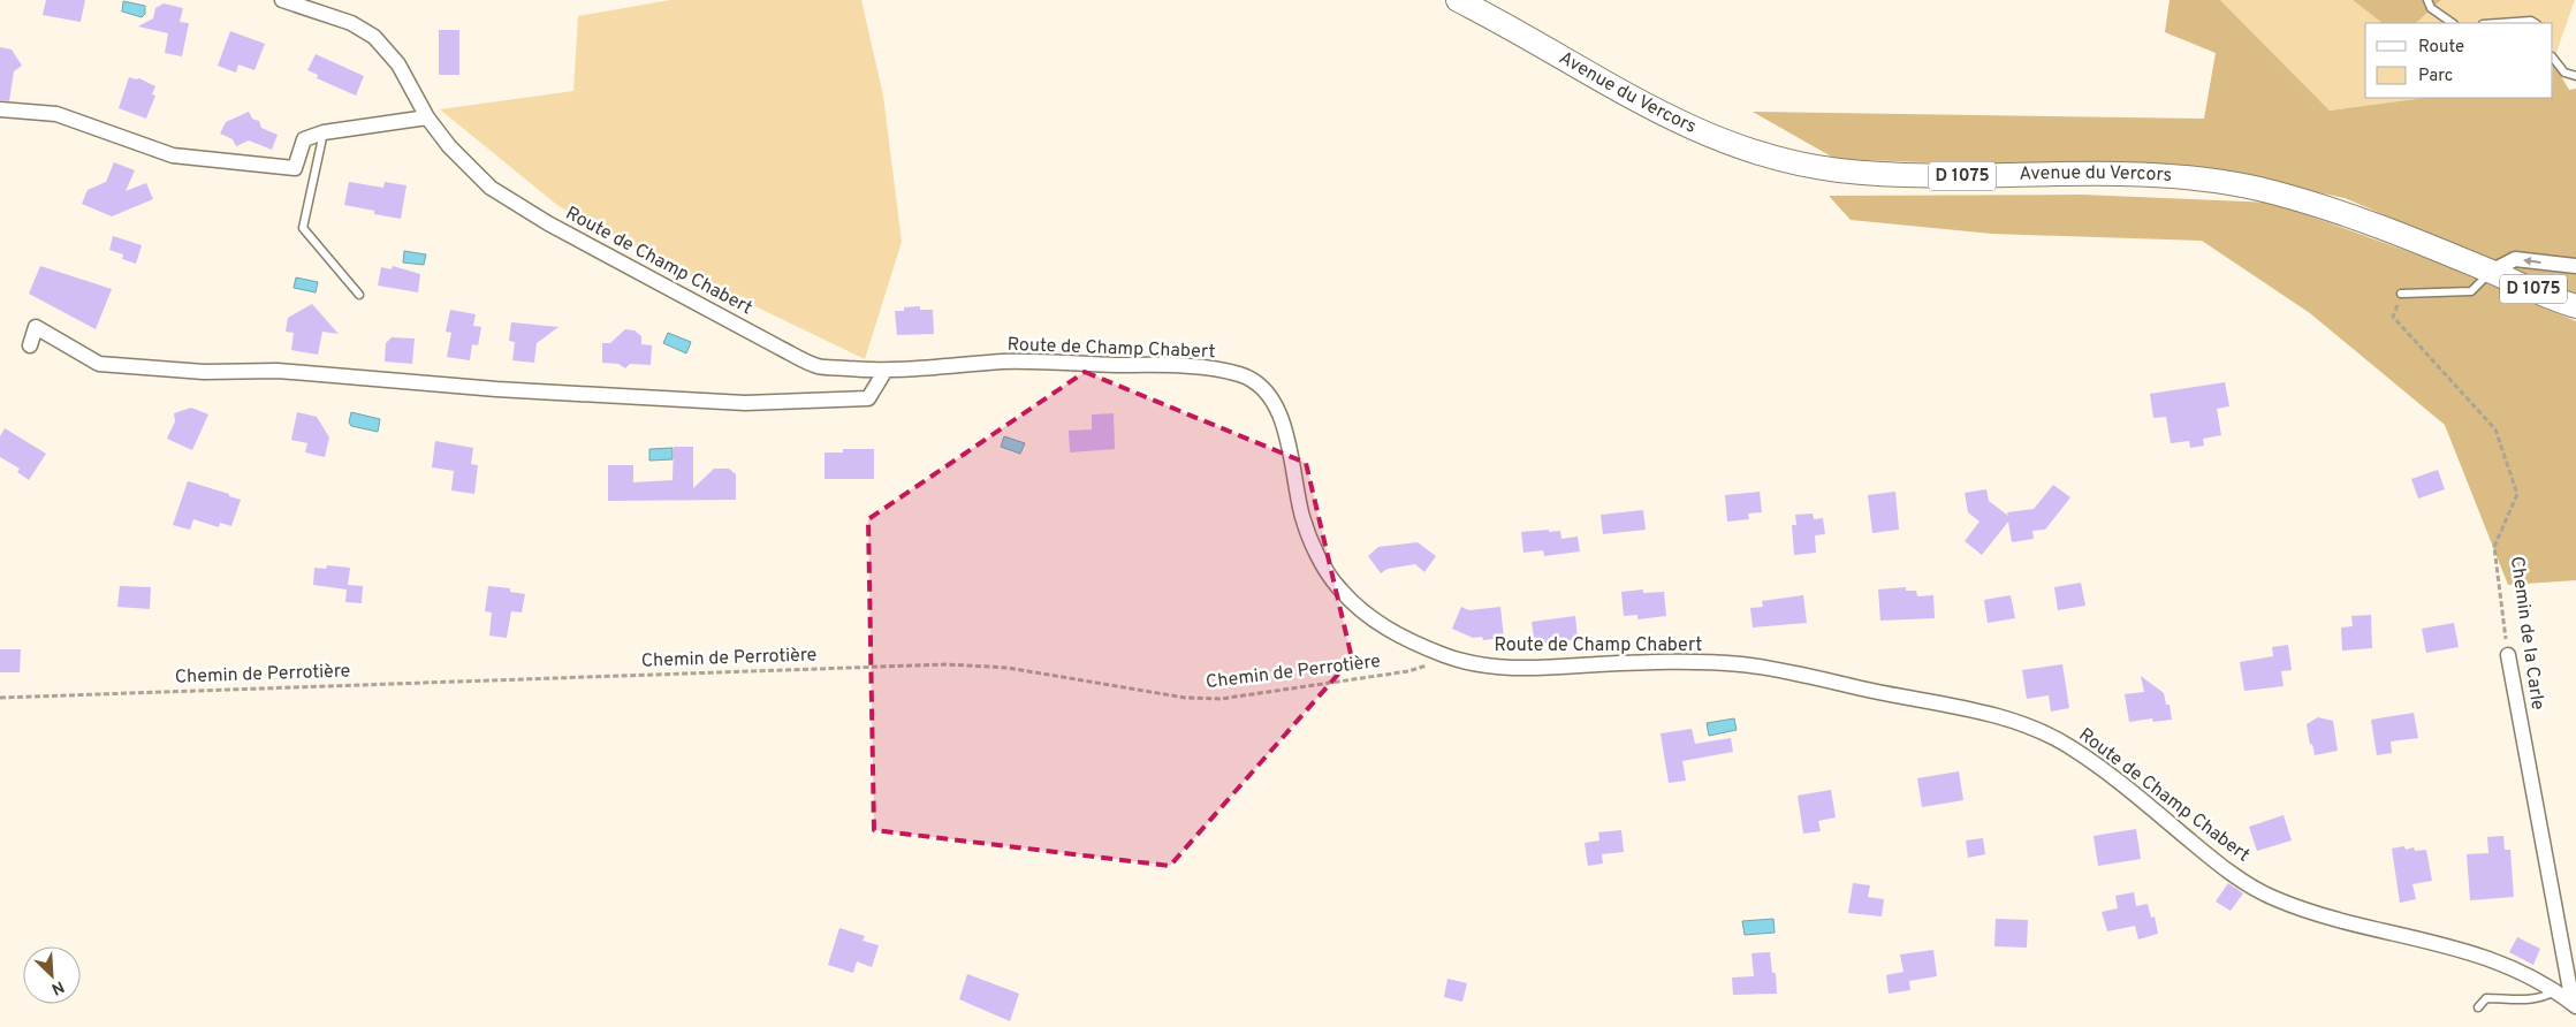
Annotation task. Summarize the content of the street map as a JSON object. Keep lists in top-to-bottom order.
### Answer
{
  "streets": {
    "main road": ["Avenue du Vercors", "D 1075"],
    "street": ["Route de Champ Chabert", "Chemin de la Carle"],
    "path": ["Chemin de Perrotière"]
  },
  "crossings": [
    ["Route de Champ Chabert", "Chemin de la Carle"],
    ["Route de Champ Chabert", "Chemin de Perrotière"]
  ],
  "legend": ["Route", "Parc"],
  "north": "bottom right"
}
